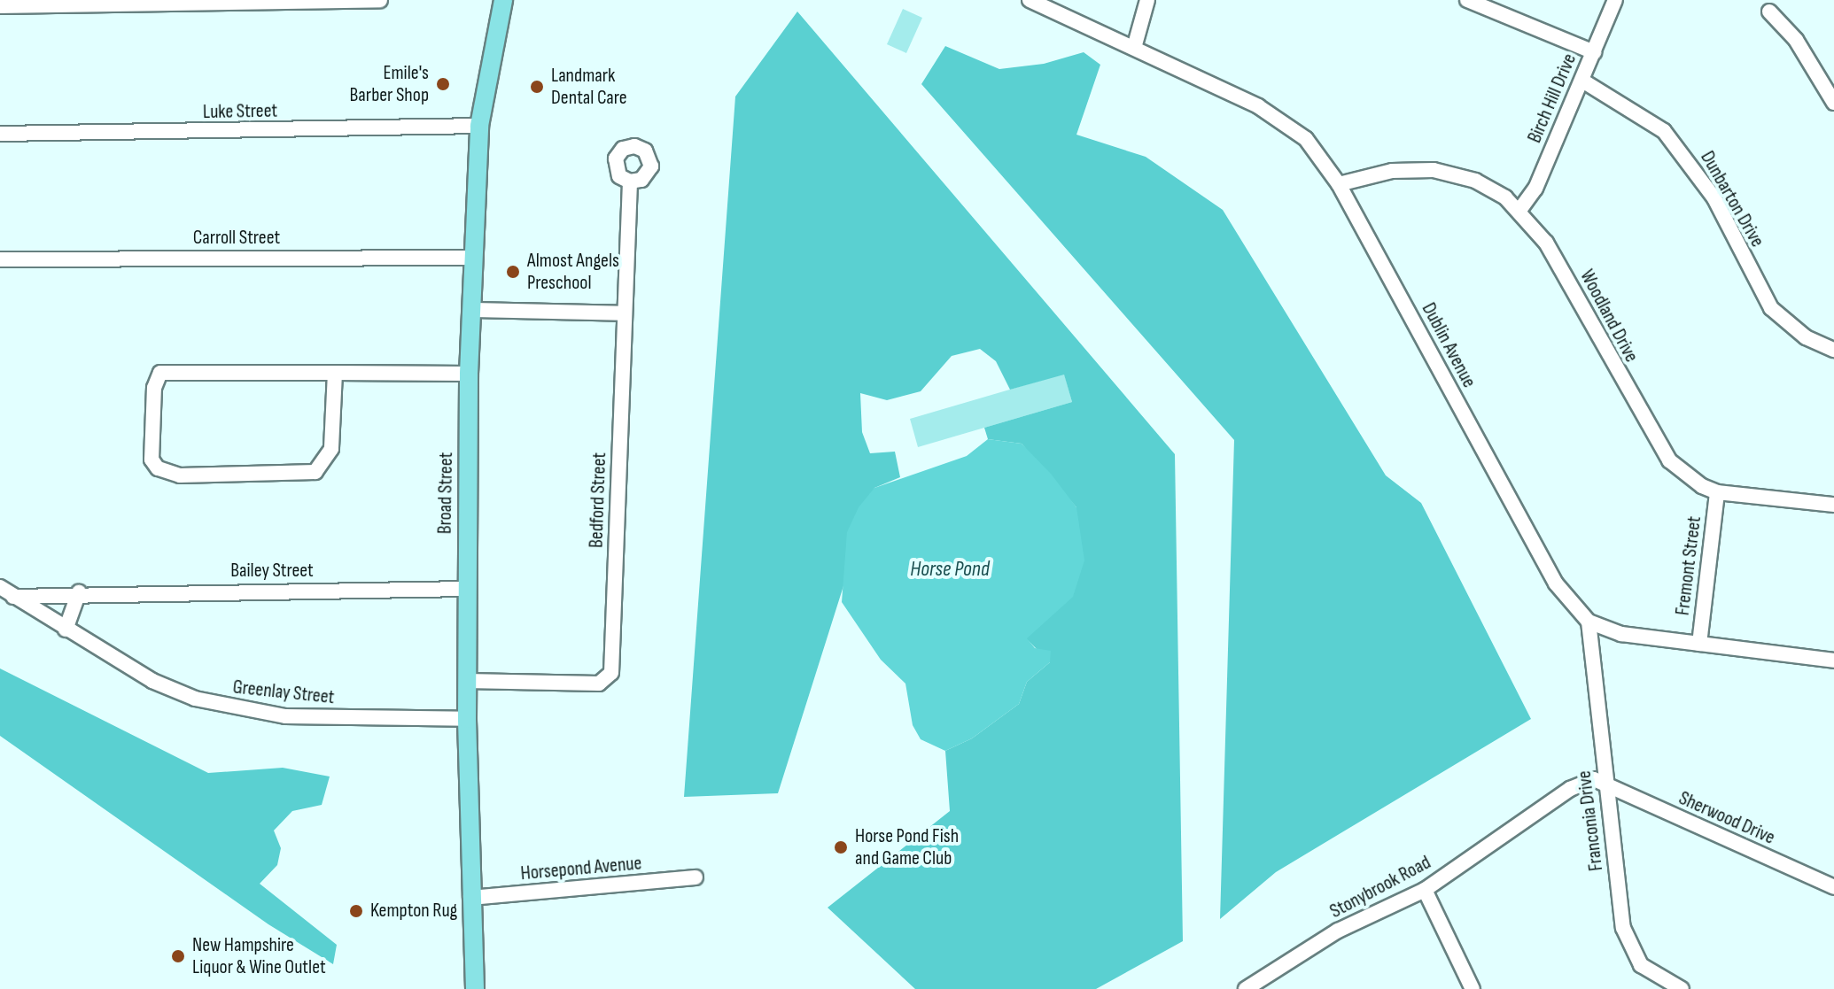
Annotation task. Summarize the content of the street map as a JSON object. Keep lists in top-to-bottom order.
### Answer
{
  "streets": {
    "main road": ["Broad Street"],
    "street": [
      "Birch Hill Drive",
      "Luke Street",
      "Dunbarton Drive",
      "Carroll Street",
      "Woodland Drive",
      "Dublin Avenue",
      "Bedford Street",
      "Fremont Street",
      "Bailey Street",
      "Greenlay Street",
      "Sherwood Drive",
      "Franconia Drive",
      "Horsepond Avenue",
      "Stonybrook Road"
    ]
  },
  "crossings": [
    ["Birch Hill Drive", "Dunbarton Drive"],
    ["Birch Hill Drive", "Woodland Drive"],
    ["Luke Street", "Broad Street"],
    ["Carroll Street", "Broad Street"],
    ["Woodland Drive", "Dublin Avenue"],
    ["Woodland Drive", "Fremont Street"],
    ["Dublin Avenue", "Fremont Street"],
    ["Dublin Avenue", "Franconia Drive"],
    ["Broad Street", "Bedford Street"],
    ["Broad Street", "Bailey Street"],
    ["Broad Street", "Greenlay Street"],
    ["Broad Street", "Horsepond Avenue"],
    ["Bailey Street", "Greenlay Street"],
    ["Sherwood Drive", "Franconia Drive"],
    ["Sherwood Drive", "Stonybrook Road"],
    ["Franconia Drive", "Stonybrook Road"]
  ],
  "water": ["Horse Pond"],
  "places": [
    "Emile's Barber Shop",
    "Landmark Dental Care",
    "Almost Angels Preschool",
    "Horse Pond Fish and Game Club",
    "Kempton Rug",
    "New Hampshire Liquor & Wine Outlet"
  ]
}
